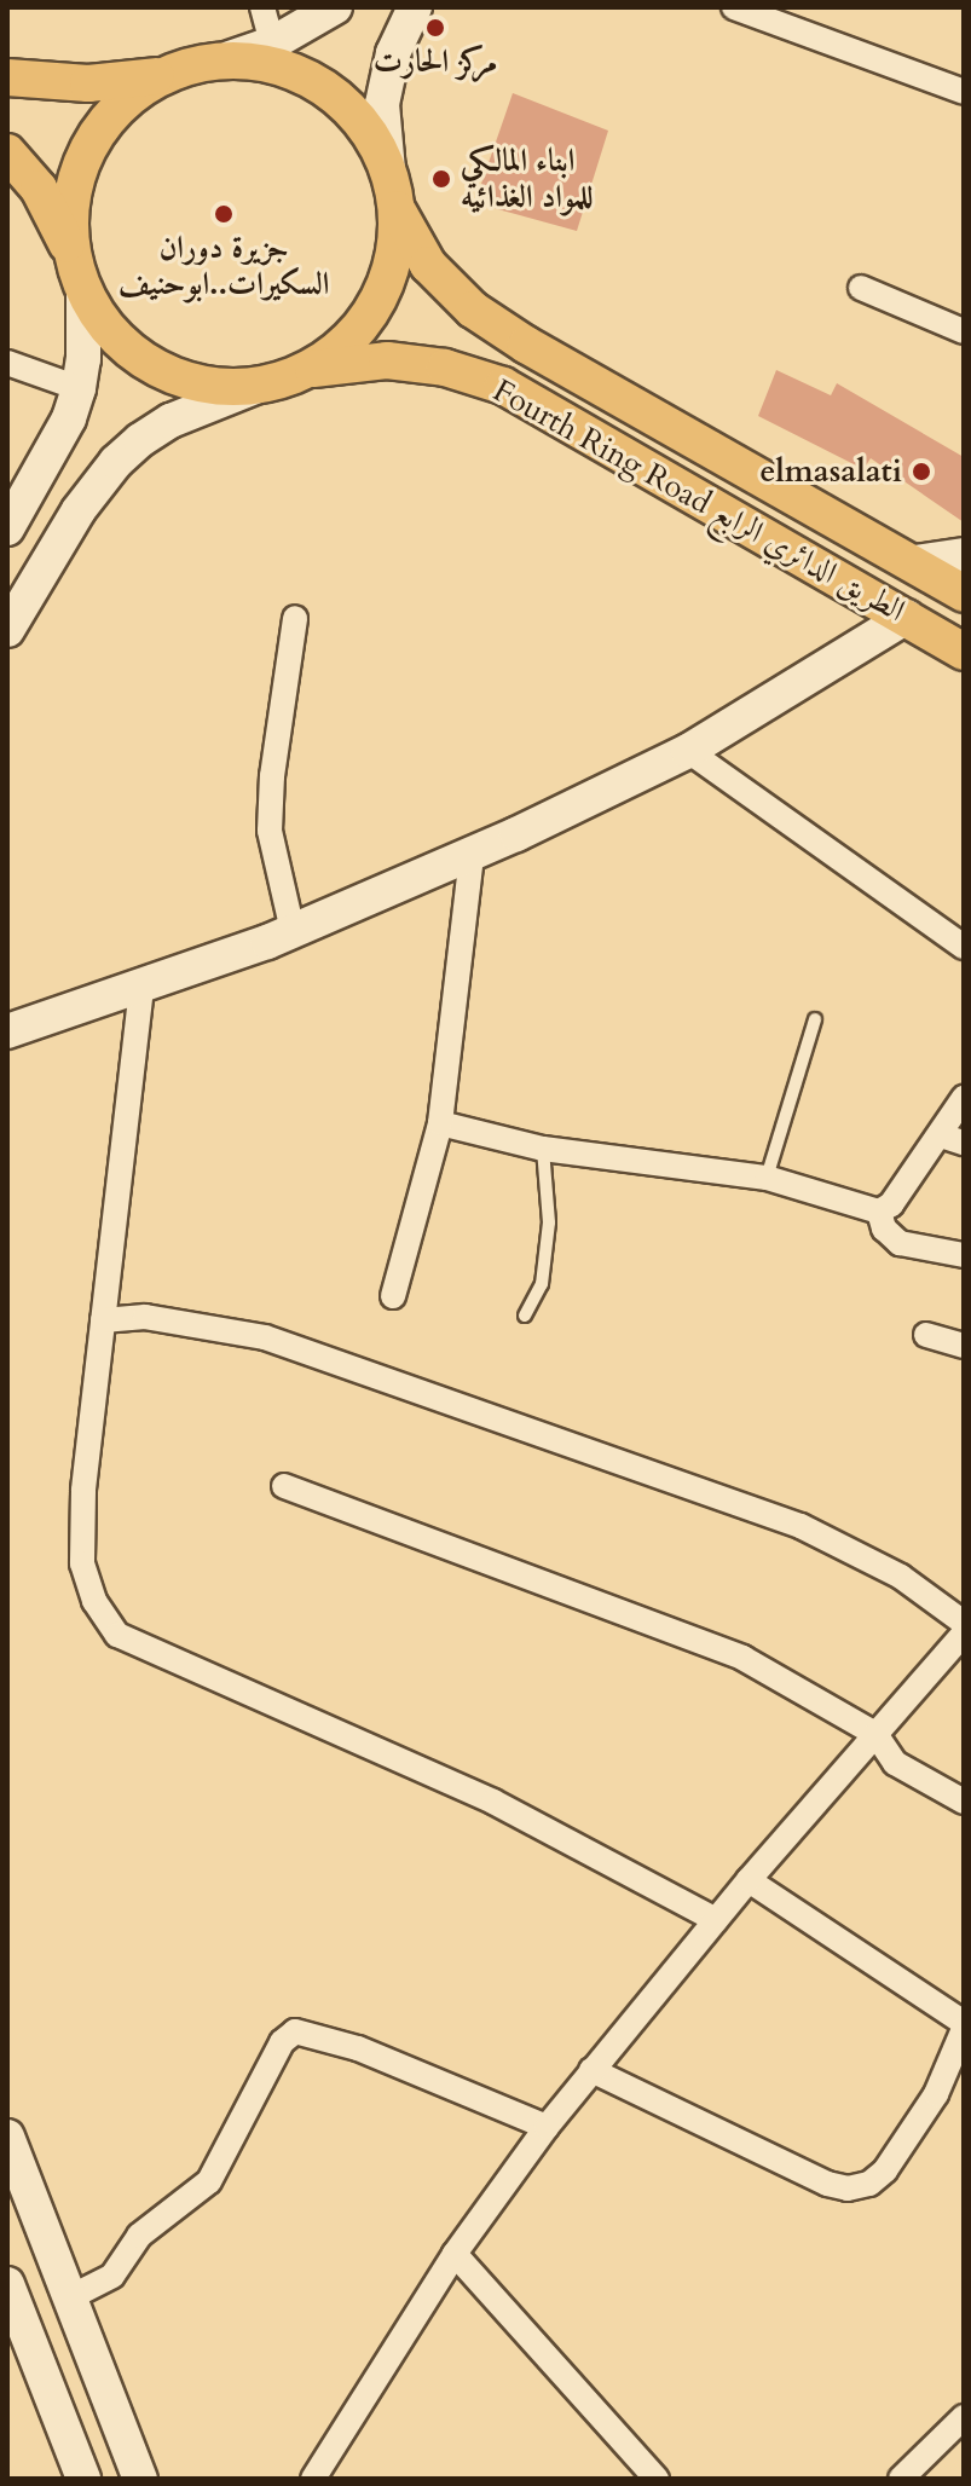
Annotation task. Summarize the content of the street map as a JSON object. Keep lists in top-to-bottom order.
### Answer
{
  "streets": {
    "main road": ["Fourth Ring Road الطريق الدائري الرابع"]
  },
  "places": [
    "مركز الحارت",
    "ابناء المالكي للمواد الغذائيه",
    "جزيرة دوران السكيرات..ابوحنيف",
    "elmasalati"
  ]
}
